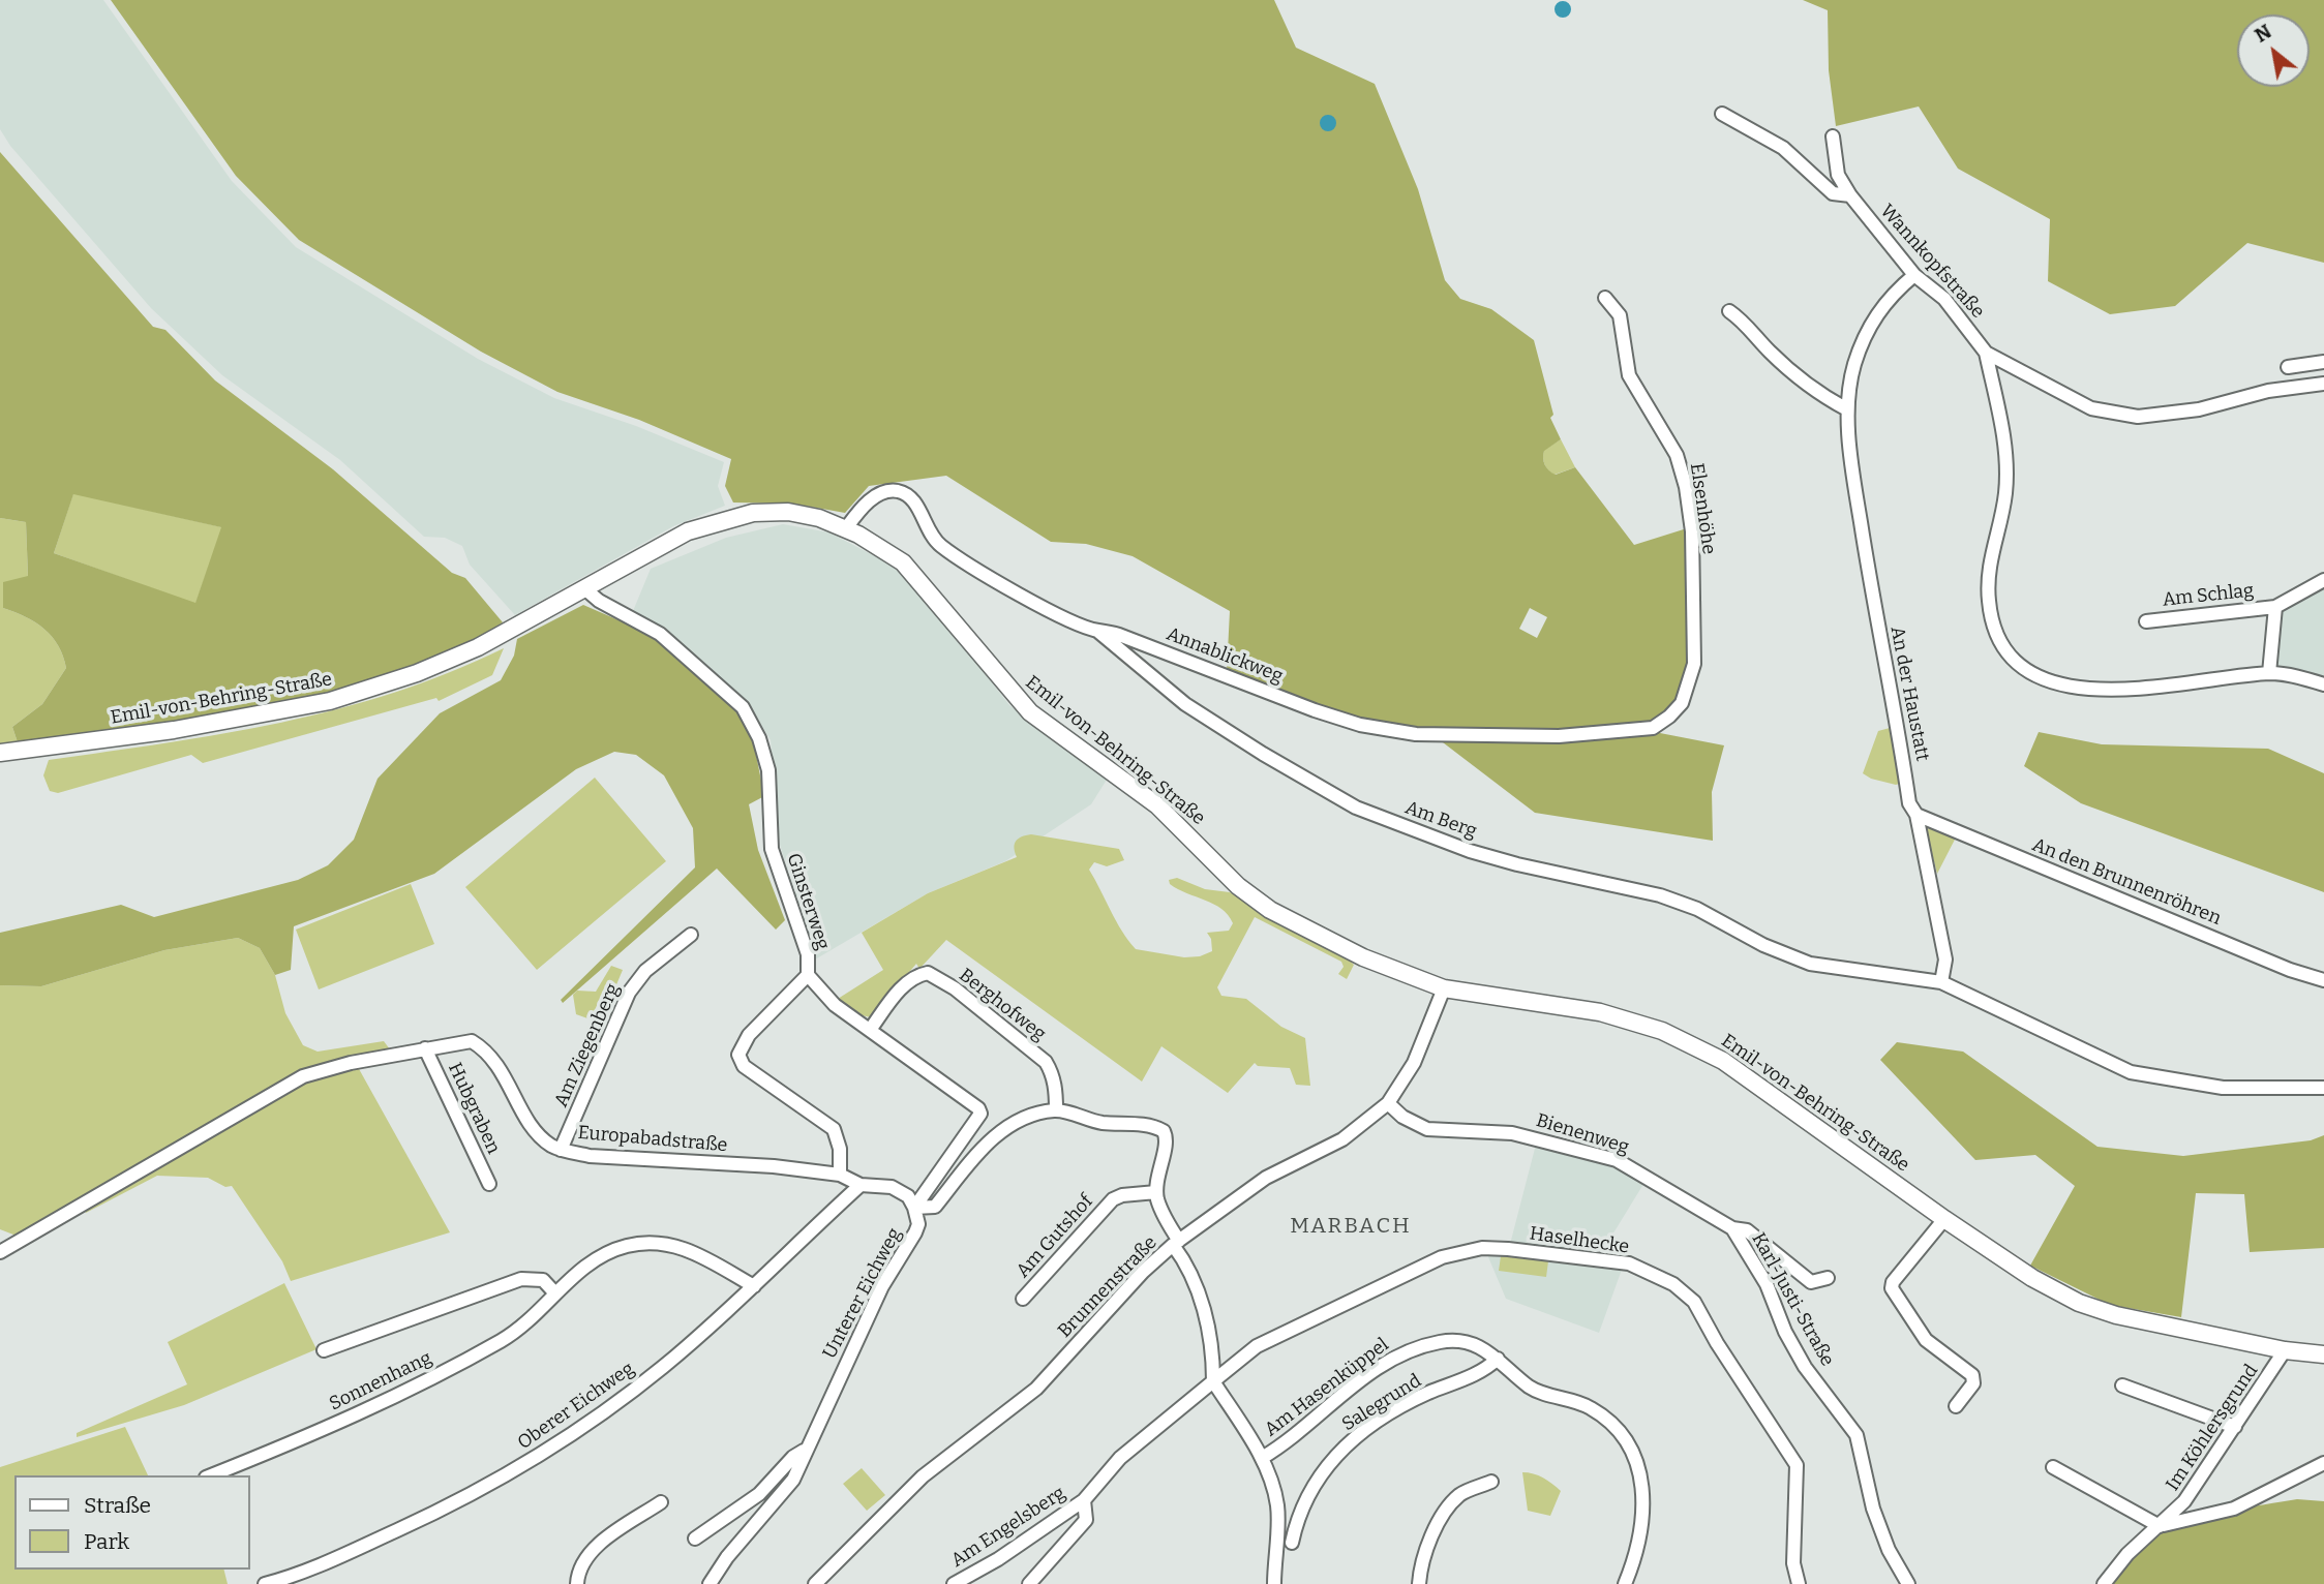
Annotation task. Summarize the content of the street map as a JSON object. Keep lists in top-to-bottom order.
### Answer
{
  "streets": {
    "main road": ["Emil-von-Behring-Straße"],
    "street": [
      "Wannkopfstraße",
      "Elsenhöhe",
      "Am Schlag",
      "Annablickweg",
      "An der Haustatt",
      "Am Berg",
      "An den Brunnenröhren",
      "Ginsterweg",
      "Berghofweg",
      "Am Ziegenberg",
      "Hubgraben",
      "Bienenweg",
      "Europabadstraße",
      "Am Gutshof",
      "Haselhecke",
      "Brunnenstraße",
      "Unterer Eichweg",
      "Karl-Justi-Straße",
      "Sonnenhang",
      "Am Hasenküppel",
      "Salegrund",
      "Oberer Eichweg",
      "Im Köhlersgrund",
      "Am Engelsberg"
    ]
  },
  "crossings": [
    ["Wannkopfstraße", "An der Haustatt"],
    ["Elsenhöhe", "Annablickweg"],
    ["Annablickweg", "Emil-von-Behring-Straße"],
    ["Annablickweg", "Am Berg"],
    ["An der Haustatt", "Am Berg"],
    ["An der Haustatt", "An den Brunnenröhren"],
    ["Emil-von-Behring-Straße", "Ginsterweg"],
    ["Emil-von-Behring-Straße", "Brunnenstraße"],
    ["Emil-von-Behring-Straße", "Im Köhlersgrund"],
    ["Ginsterweg", "Berghofweg"],
    ["Ginsterweg", "Unterer Eichweg"],
    ["Am Ziegenberg", "Europabadstraße"],
    ["Hubgraben", "Europabadstraße"],
    ["Bienenweg", "Brunnenstraße"],
    ["Bienenweg", "Karl-Justi-Straße"],
    ["Europabadstraße", "Oberer Eichweg"],
    ["Haselhecke", "Am Hasenküppel"],
    ["Haselhecke", "Am Engelsberg"],
    ["Sonnenhang", "Oberer Eichweg"],
    ["Am Hasenküppel", "Salegrund"],
    ["Am Hasenküppel", "Am Engelsberg"]
  ],
  "districts": ["MARBACH"],
  "legend": ["Straße", "Park"],
  "north": "top left"
}
